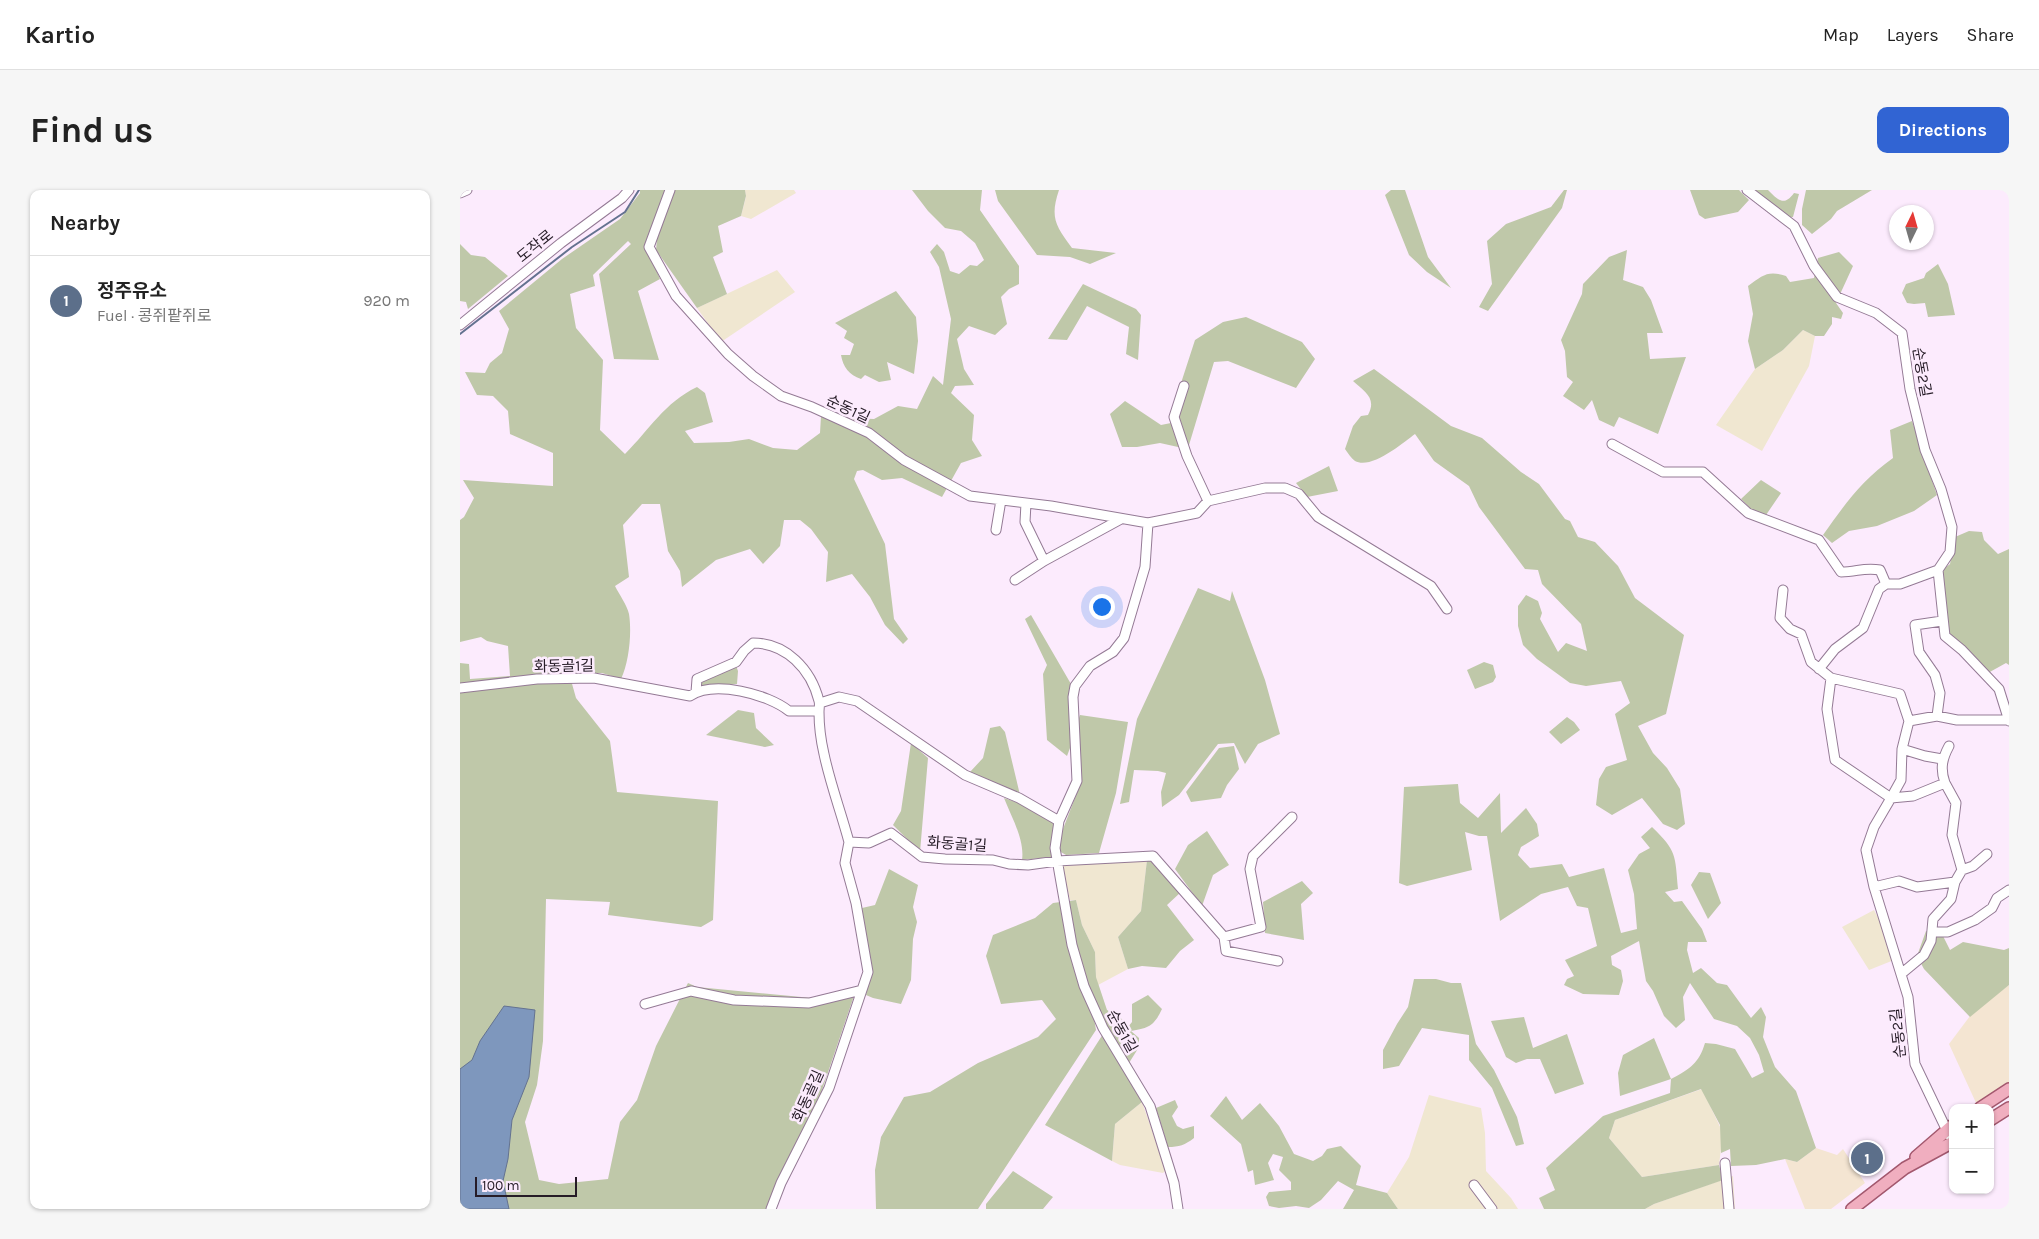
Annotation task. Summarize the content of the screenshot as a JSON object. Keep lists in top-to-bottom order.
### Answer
{
  "streets": {
    "street": [
      "도작로",
      "순동2길",
      "순동1길",
      "화동골1길",
      "화동골길"
    ]
  },
  "crossings": [
    ["순동1길", "화동골1길"],
    ["화동골1길", "화동골길"]
  ],
  "scale_bar": "100 m",
  "north": "top",
  "page": {
    "header": "Kartio",
    "nav": ["Map", "Layers", "Share"],
    "buttons": "Directions",
    "title": "Find us",
    "heading": "Nearby",
    "list": [
      {
        "mark": "1",
        "name": "정주유소",
        "note": "Fuel · 콩쥐팥쥐로",
        "value": "920 m"
      }
    ],
    "map_buttons": ["+", "−"],
    "pins": "1",
    "scale": "100 m"
  }
}
